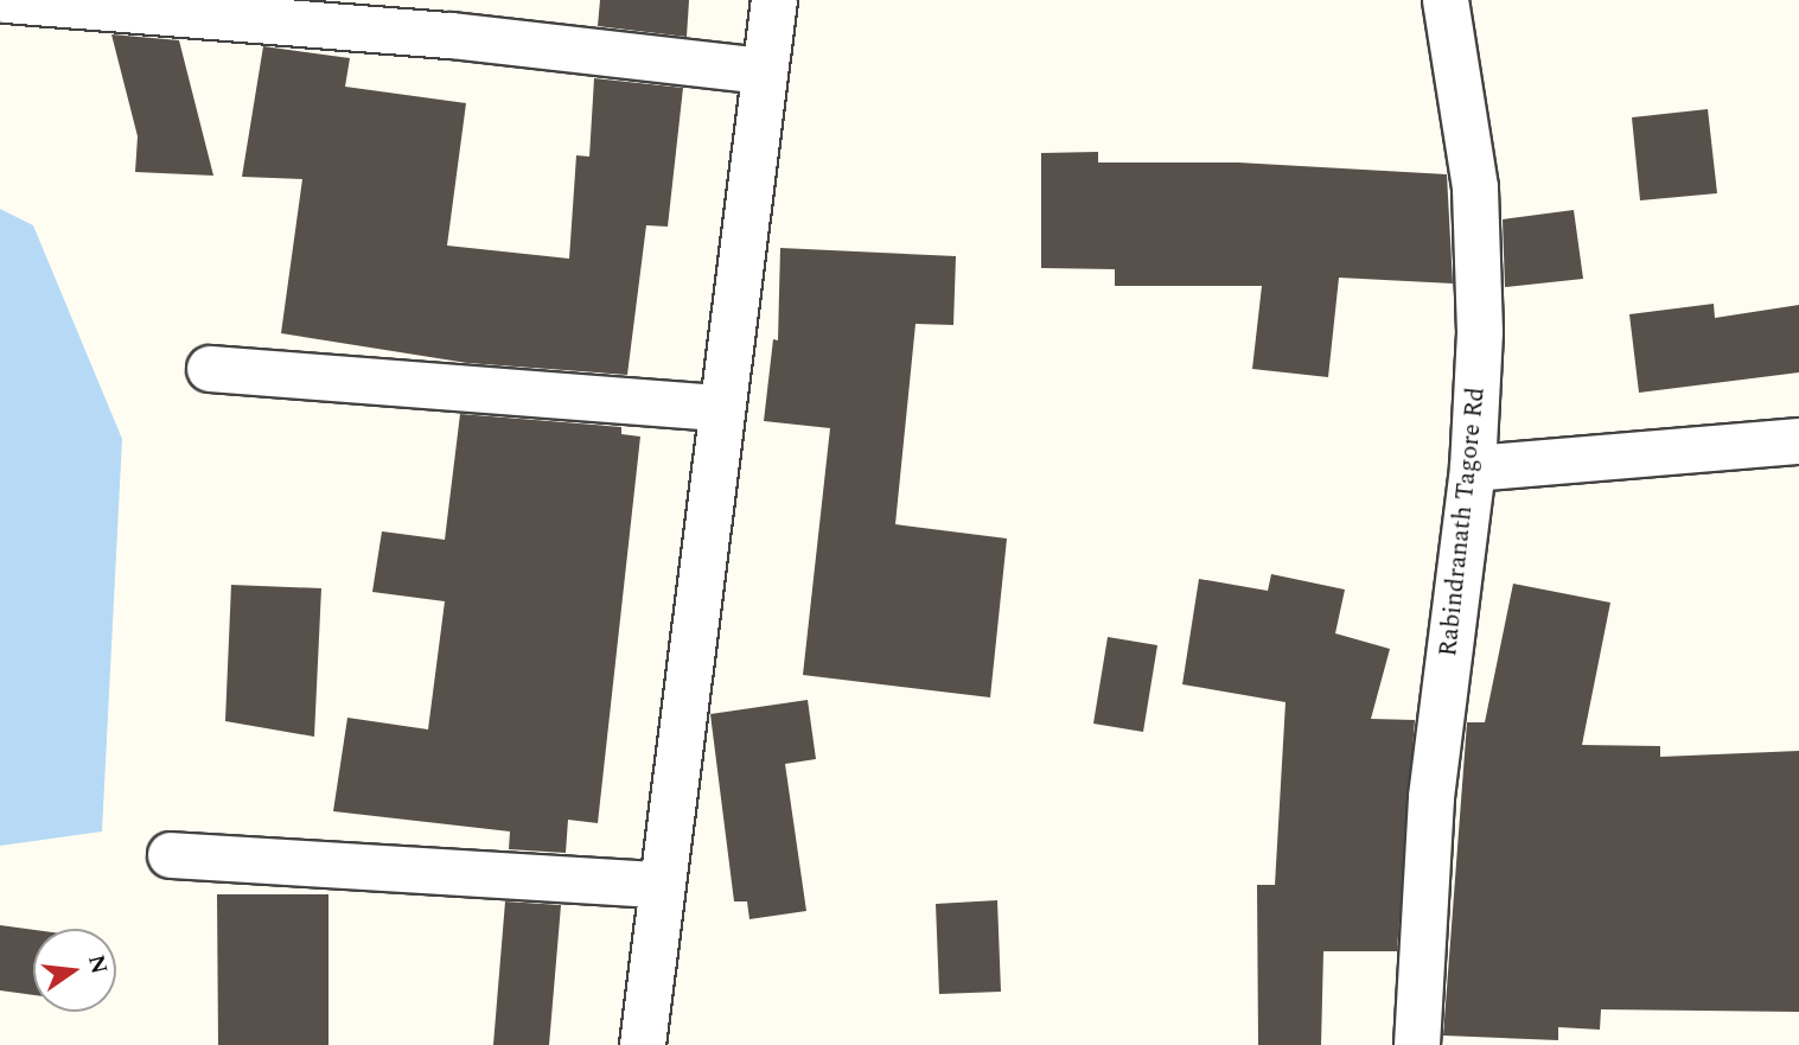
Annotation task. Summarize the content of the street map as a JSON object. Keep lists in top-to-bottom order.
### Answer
{
  "streets": {
    "street": ["Rabindranath Tagore Rd"]
  },
  "north": "right"
}
